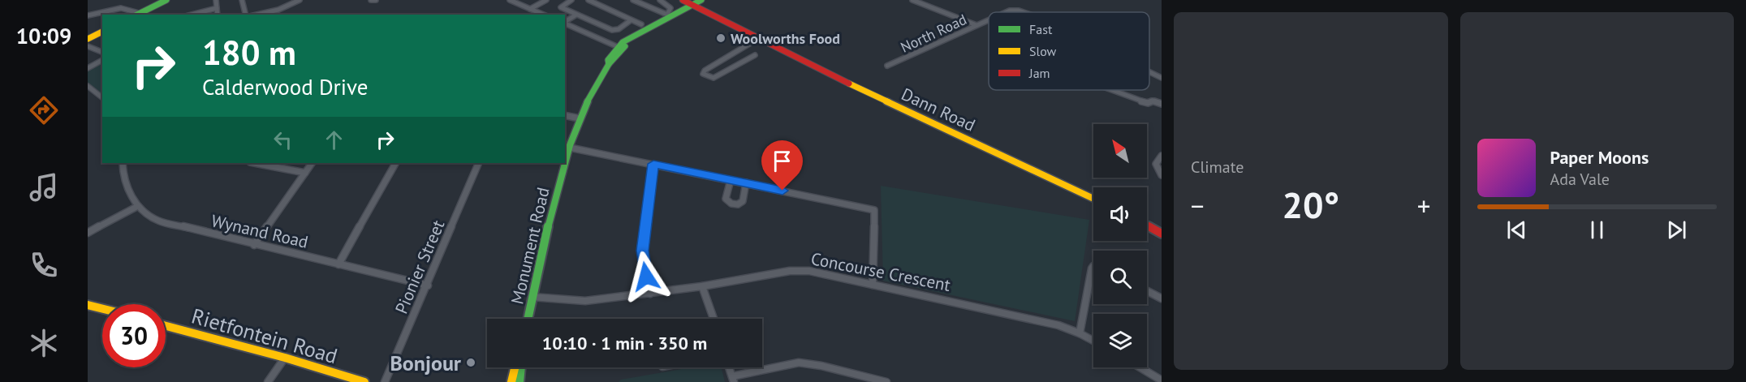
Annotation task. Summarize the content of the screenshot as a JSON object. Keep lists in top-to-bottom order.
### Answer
{
  "streets": {
    "main road": ["Dann Road", "Monument Road", "Rietfontein Road"],
    "street": [
      "North Road",
      "Wynand Road",
      "Pionier Street",
      "Concourse Crescent"
    ]
  },
  "crossings": [
    ["Wynand Road", "Pionier Street"],
    ["Monument Road", "Concourse Crescent"]
  ],
  "places": ["Woolworths Food", "Bonjour"],
  "legend": ["Fast", "Slow", "Jam"],
  "north": "top left",
  "page": {
    "tabs": "10:09",
    "tile": "Climate",
    "turn": ["180 m", "Calderwood Drive"],
    "song": ["Paper Moons", "Ada Vale"],
    "heat": ["−", "20°", "+"],
    "limit": "30",
    "trip": "10:10 · 1 min · 350 m"
  }
}
